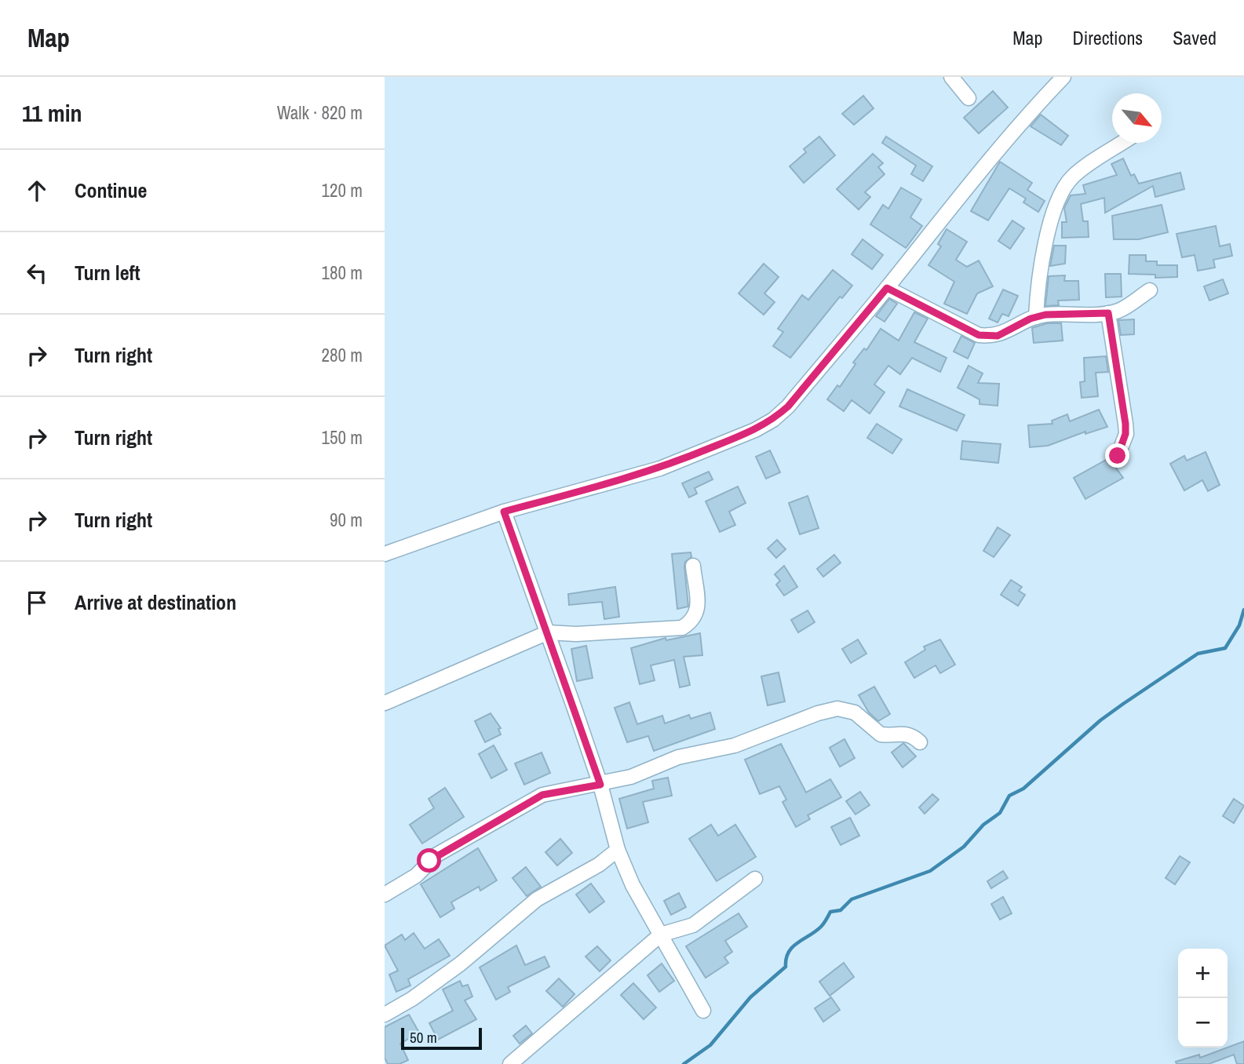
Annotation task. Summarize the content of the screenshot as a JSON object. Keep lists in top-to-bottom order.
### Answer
{
  "scale_bar": "50 m",
  "north": "bottom right",
  "page": {
    "header": "Map",
    "nav": ["Map", "Directions", "Saved"],
    "heading": ["11 min", "Walk · 820 m"],
    "list": [
      ["Continue", "120 m"],
      ["Turn left", "180 m"],
      ["Turn right", "280 m"],
      ["Turn right", "150 m"],
      ["Turn right", "90 m"],
      "Arrive at destination"
    ],
    "map_buttons": ["+", "−"],
    "scale": "50 m"
  }
}
